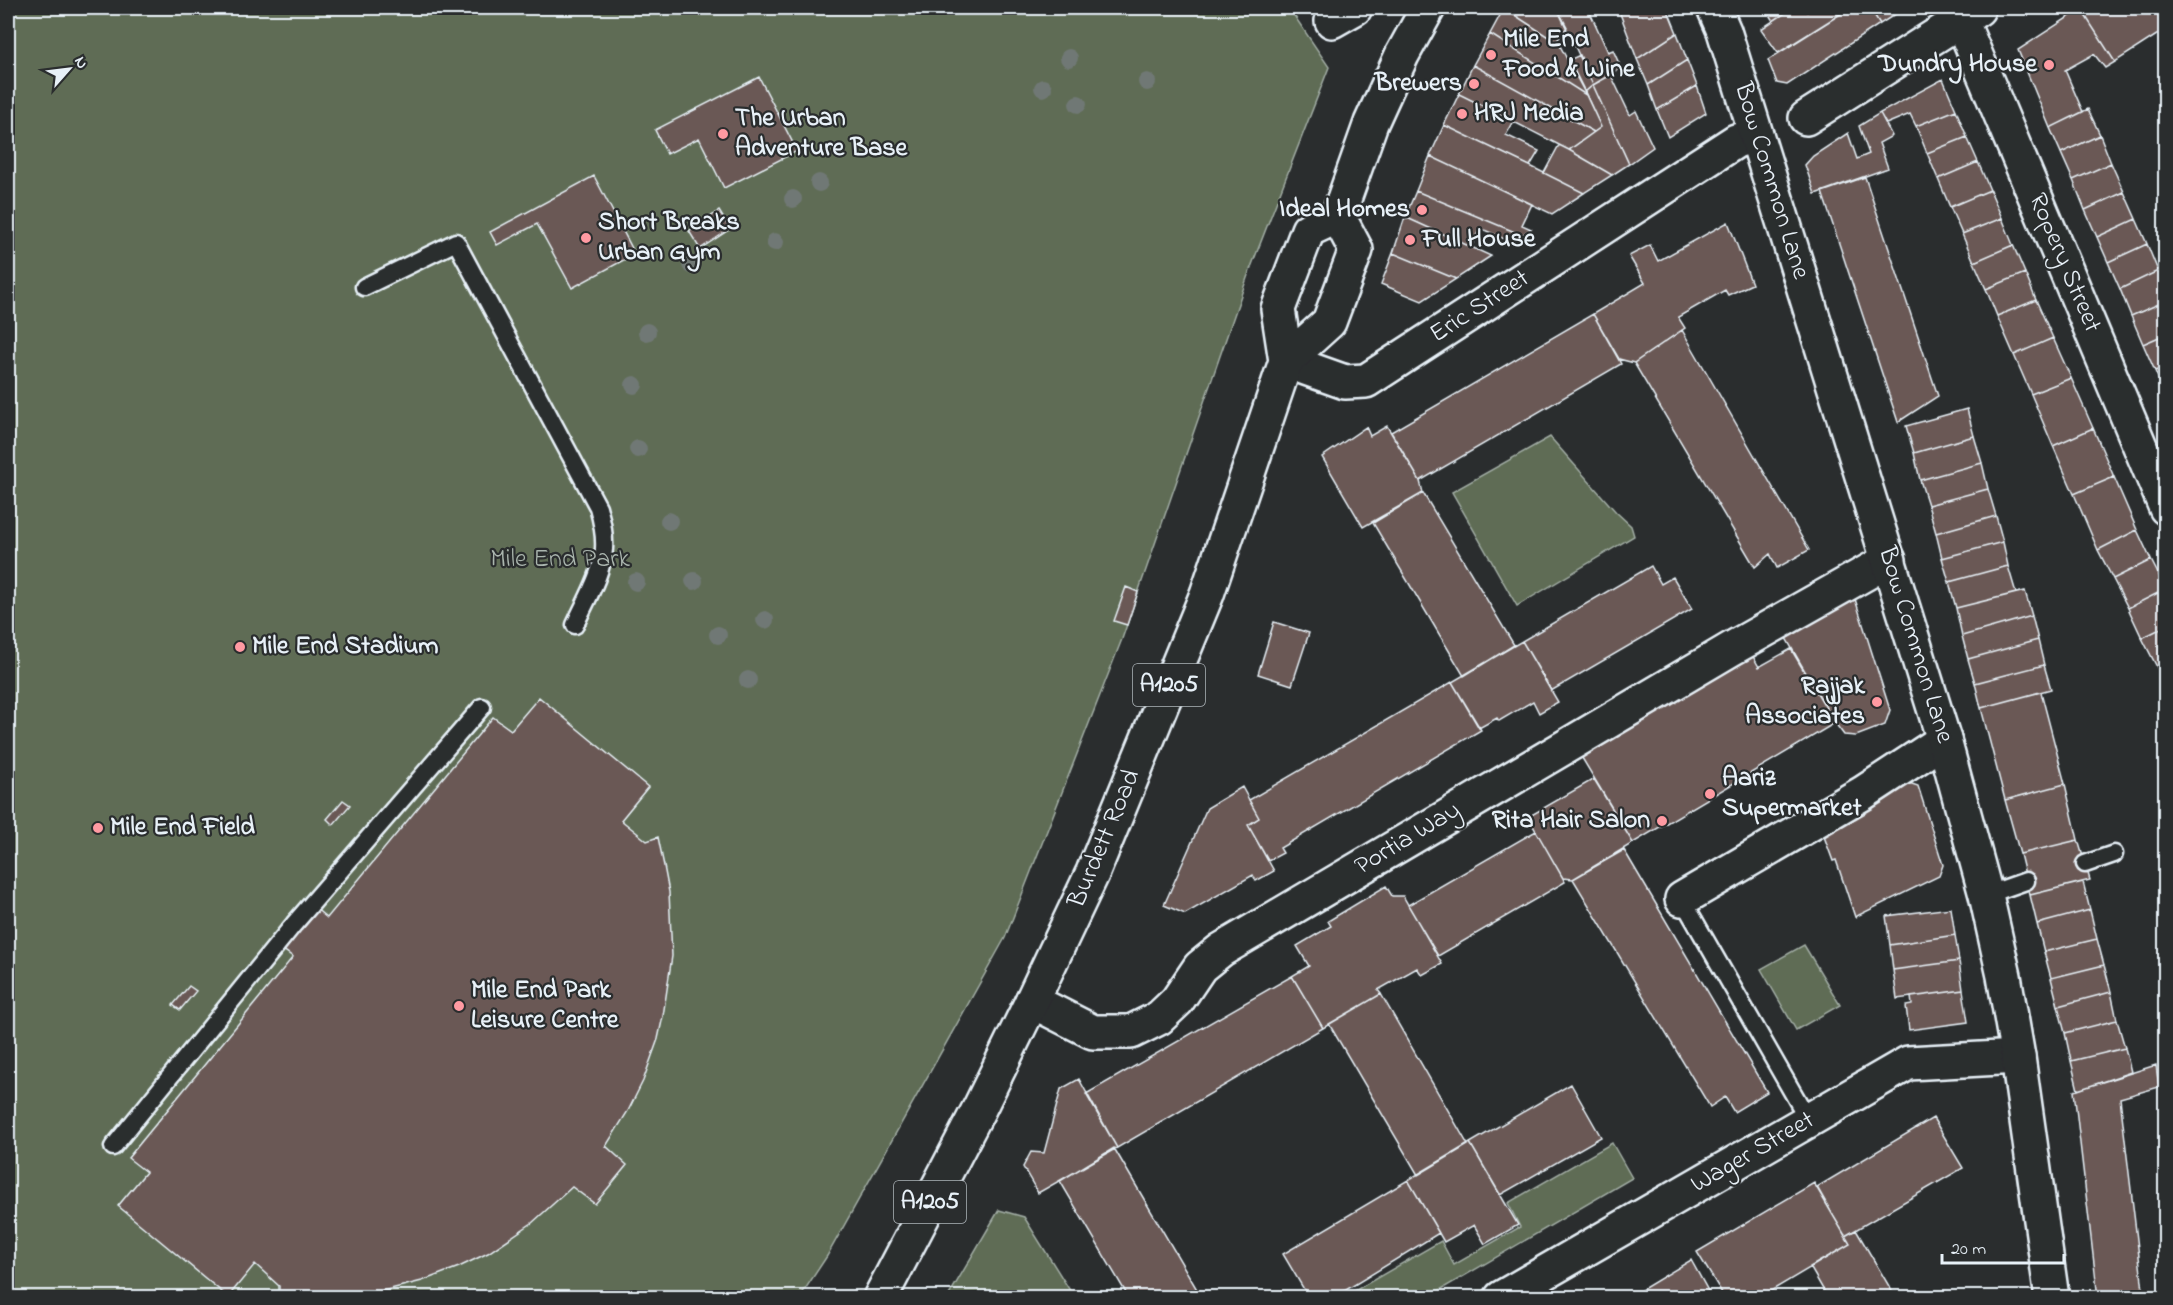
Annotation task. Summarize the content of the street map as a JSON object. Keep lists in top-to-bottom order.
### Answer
{
  "streets": {
    "street": [
      "Bow Common Lane",
      "Ropery Street",
      "Eric Street",
      "A1205",
      "Burdett Road",
      "Portia Way",
      "Wager Street"
    ]
  },
  "crossings": [
    ["Bow Common Lane", "Eric Street"],
    ["Bow Common Lane", "Portia Way"],
    ["Bow Common Lane", "Wager Street"],
    ["Eric Street", "Burdett Road"],
    ["Burdett Road", "Portia Way"]
  ],
  "parks": ["Mile End Park"],
  "places": [
    "Mile End Food & Wine",
    "Dundry House",
    "Brewers",
    "HRJ Media",
    "The Urban Adventure Base",
    "Ideal Homes",
    "Short Breaks Urban Gym",
    "Full House",
    "Mile End Stadium",
    "Rajjak Associates",
    "Aariz Supermarket",
    "Rita Hair Salon",
    "Mile End Field",
    "Mile End Park Leisure Centre"
  ],
  "scale_bar": "20 m",
  "north": "top right"
}
